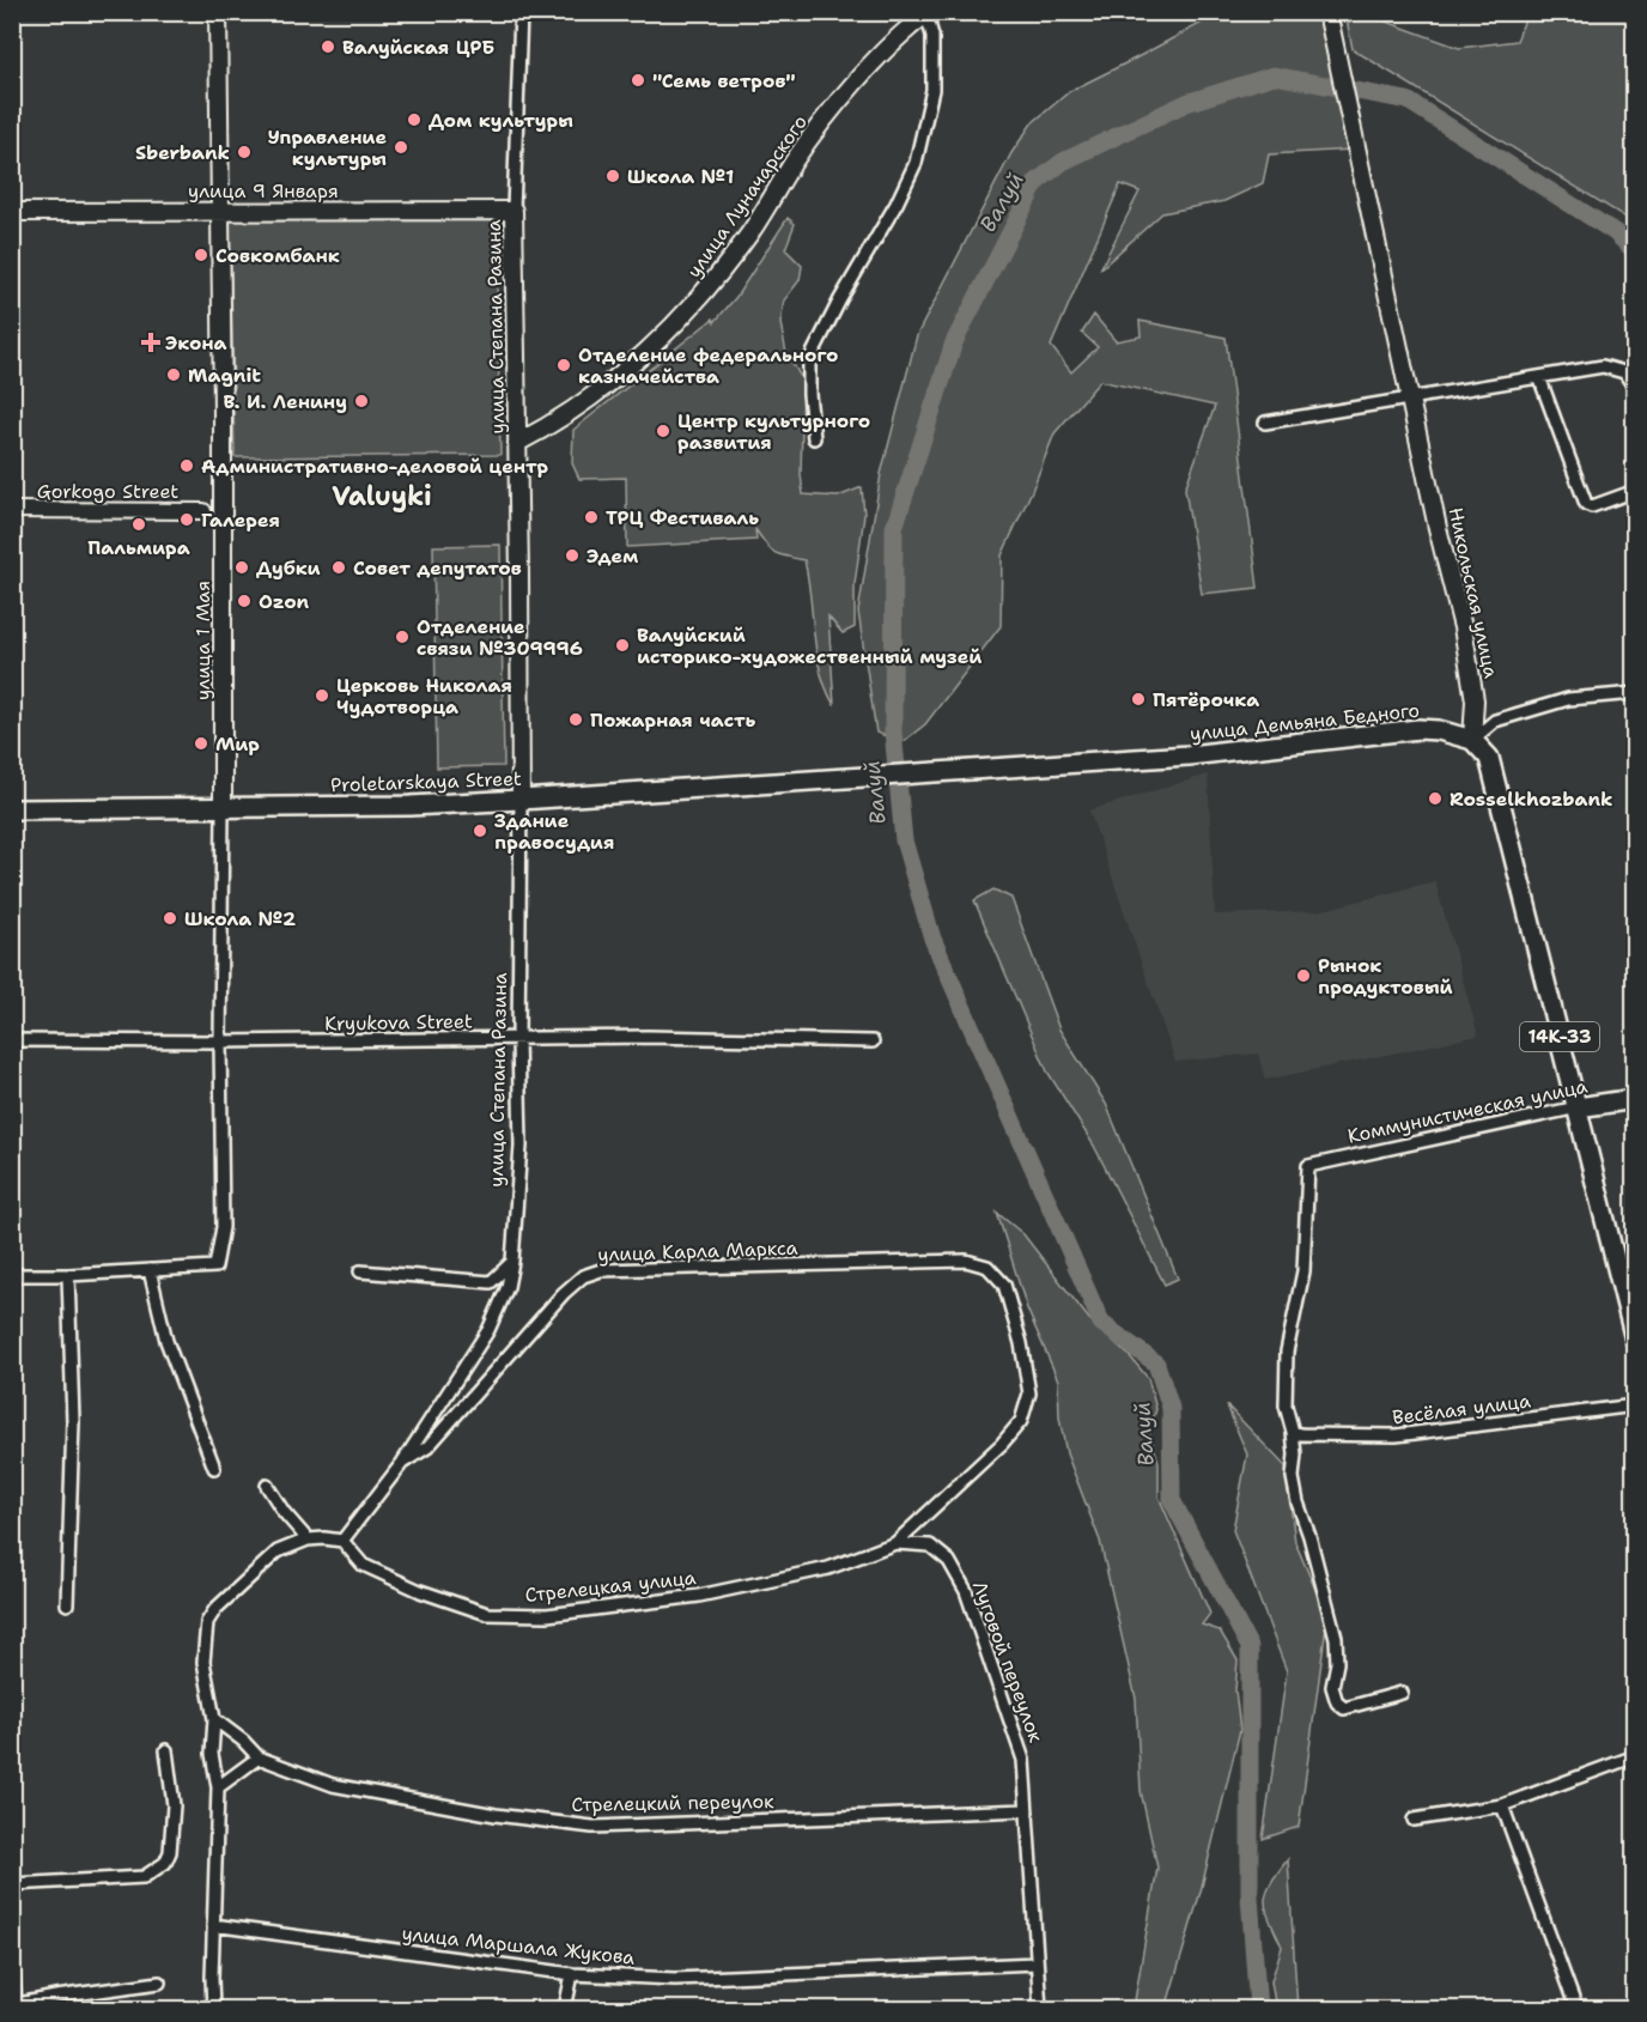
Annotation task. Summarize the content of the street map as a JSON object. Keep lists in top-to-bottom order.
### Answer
{
  "streets": {
    "main road": [
      "улица 9 Января",
      "улица Луначарского",
      "улица Степана Разина",
      "Никольская улица",
      "улица 1 Мая",
      "улица Демьяна Бедного",
      "Proletarskaya Street",
      "14К-33",
      "Коммунистическая улица"
    ],
    "street": [
      "Gorkogo Street",
      "Kryukova Street",
      "улица Карла Маркса",
      "Весёлая улица",
      "Стрелецкая улица",
      "Луговой переулок",
      "Стрелецкий переулок",
      "улица Маршала Жукова"
    ]
  },
  "crossings": [
    ["улица 9 Января", "улица Степана Разина"],
    ["улица 9 Января", "улица 1 Мая"],
    ["улица Луначарского", "улица Степана Разина"],
    ["улица Степана Разина", "Proletarskaya Street"],
    ["улица Степана Разина", "Kryukova Street"],
    ["улица Степана Разина", "улица Карла Маркса"],
    ["улица Степана Разина", "Стрелецкая улица"],
    ["Никольская улица", "улица Демьяна Бедного"],
    ["Никольская улица", "14К-33"],
    ["улица 1 Мая", "Proletarskaya Street"],
    ["улица 1 Мая", "Kryukova Street"],
    ["улица Демьяна Бедного", "Proletarskaya Street"],
    ["улица Демьяна Бедного", "14К-33"],
    ["14К-33", "Коммунистическая улица"],
    ["Коммунистическая улица", "Весёлая улица"],
    ["улица Карла Маркса", "Стрелецкая улица"],
    ["улица Карла Маркса", "Луговой переулок"],
    ["Стрелецкая улица", "Луговой переулок"],
    ["Луговой переулок", "Стрелецкий переулок"],
    ["Луговой переулок", "улица Маршала Жукова"]
  ],
  "districts": ["Valuyki"],
  "water": ["Валуй"],
  "places": {
    "other": [
      "Валуйская ЦРБ",
      "\"Семь ветров\"",
      "Дом культуры",
      "Управление культуры",
      "Sberbank",
      "Школа №1",
      "Совкомбанк",
      "Отделение федерального казначейства",
      "Magnit",
      "В. И. Ленину",
      "Центр культурного развития",
      "Административно-деловой центр",
      "ТРЦ Фестиваль",
      "Галерея",
      "Пальмира",
      "Эдем",
      "Дубки",
      "Совет депутатов",
      "Ozon",
      "Отделение связи №309996",
      "Валуйский историко-художественный музей",
      "Церковь Николая Чудотворца",
      "Пятёрочка",
      "Пожарная часть",
      "Мир",
      "Rosselkhozbank",
      "Здание правосудия",
      "Школа №2",
      "Рынок продуктовый"
    ],
    "health": ["Экона"]
  }
}
